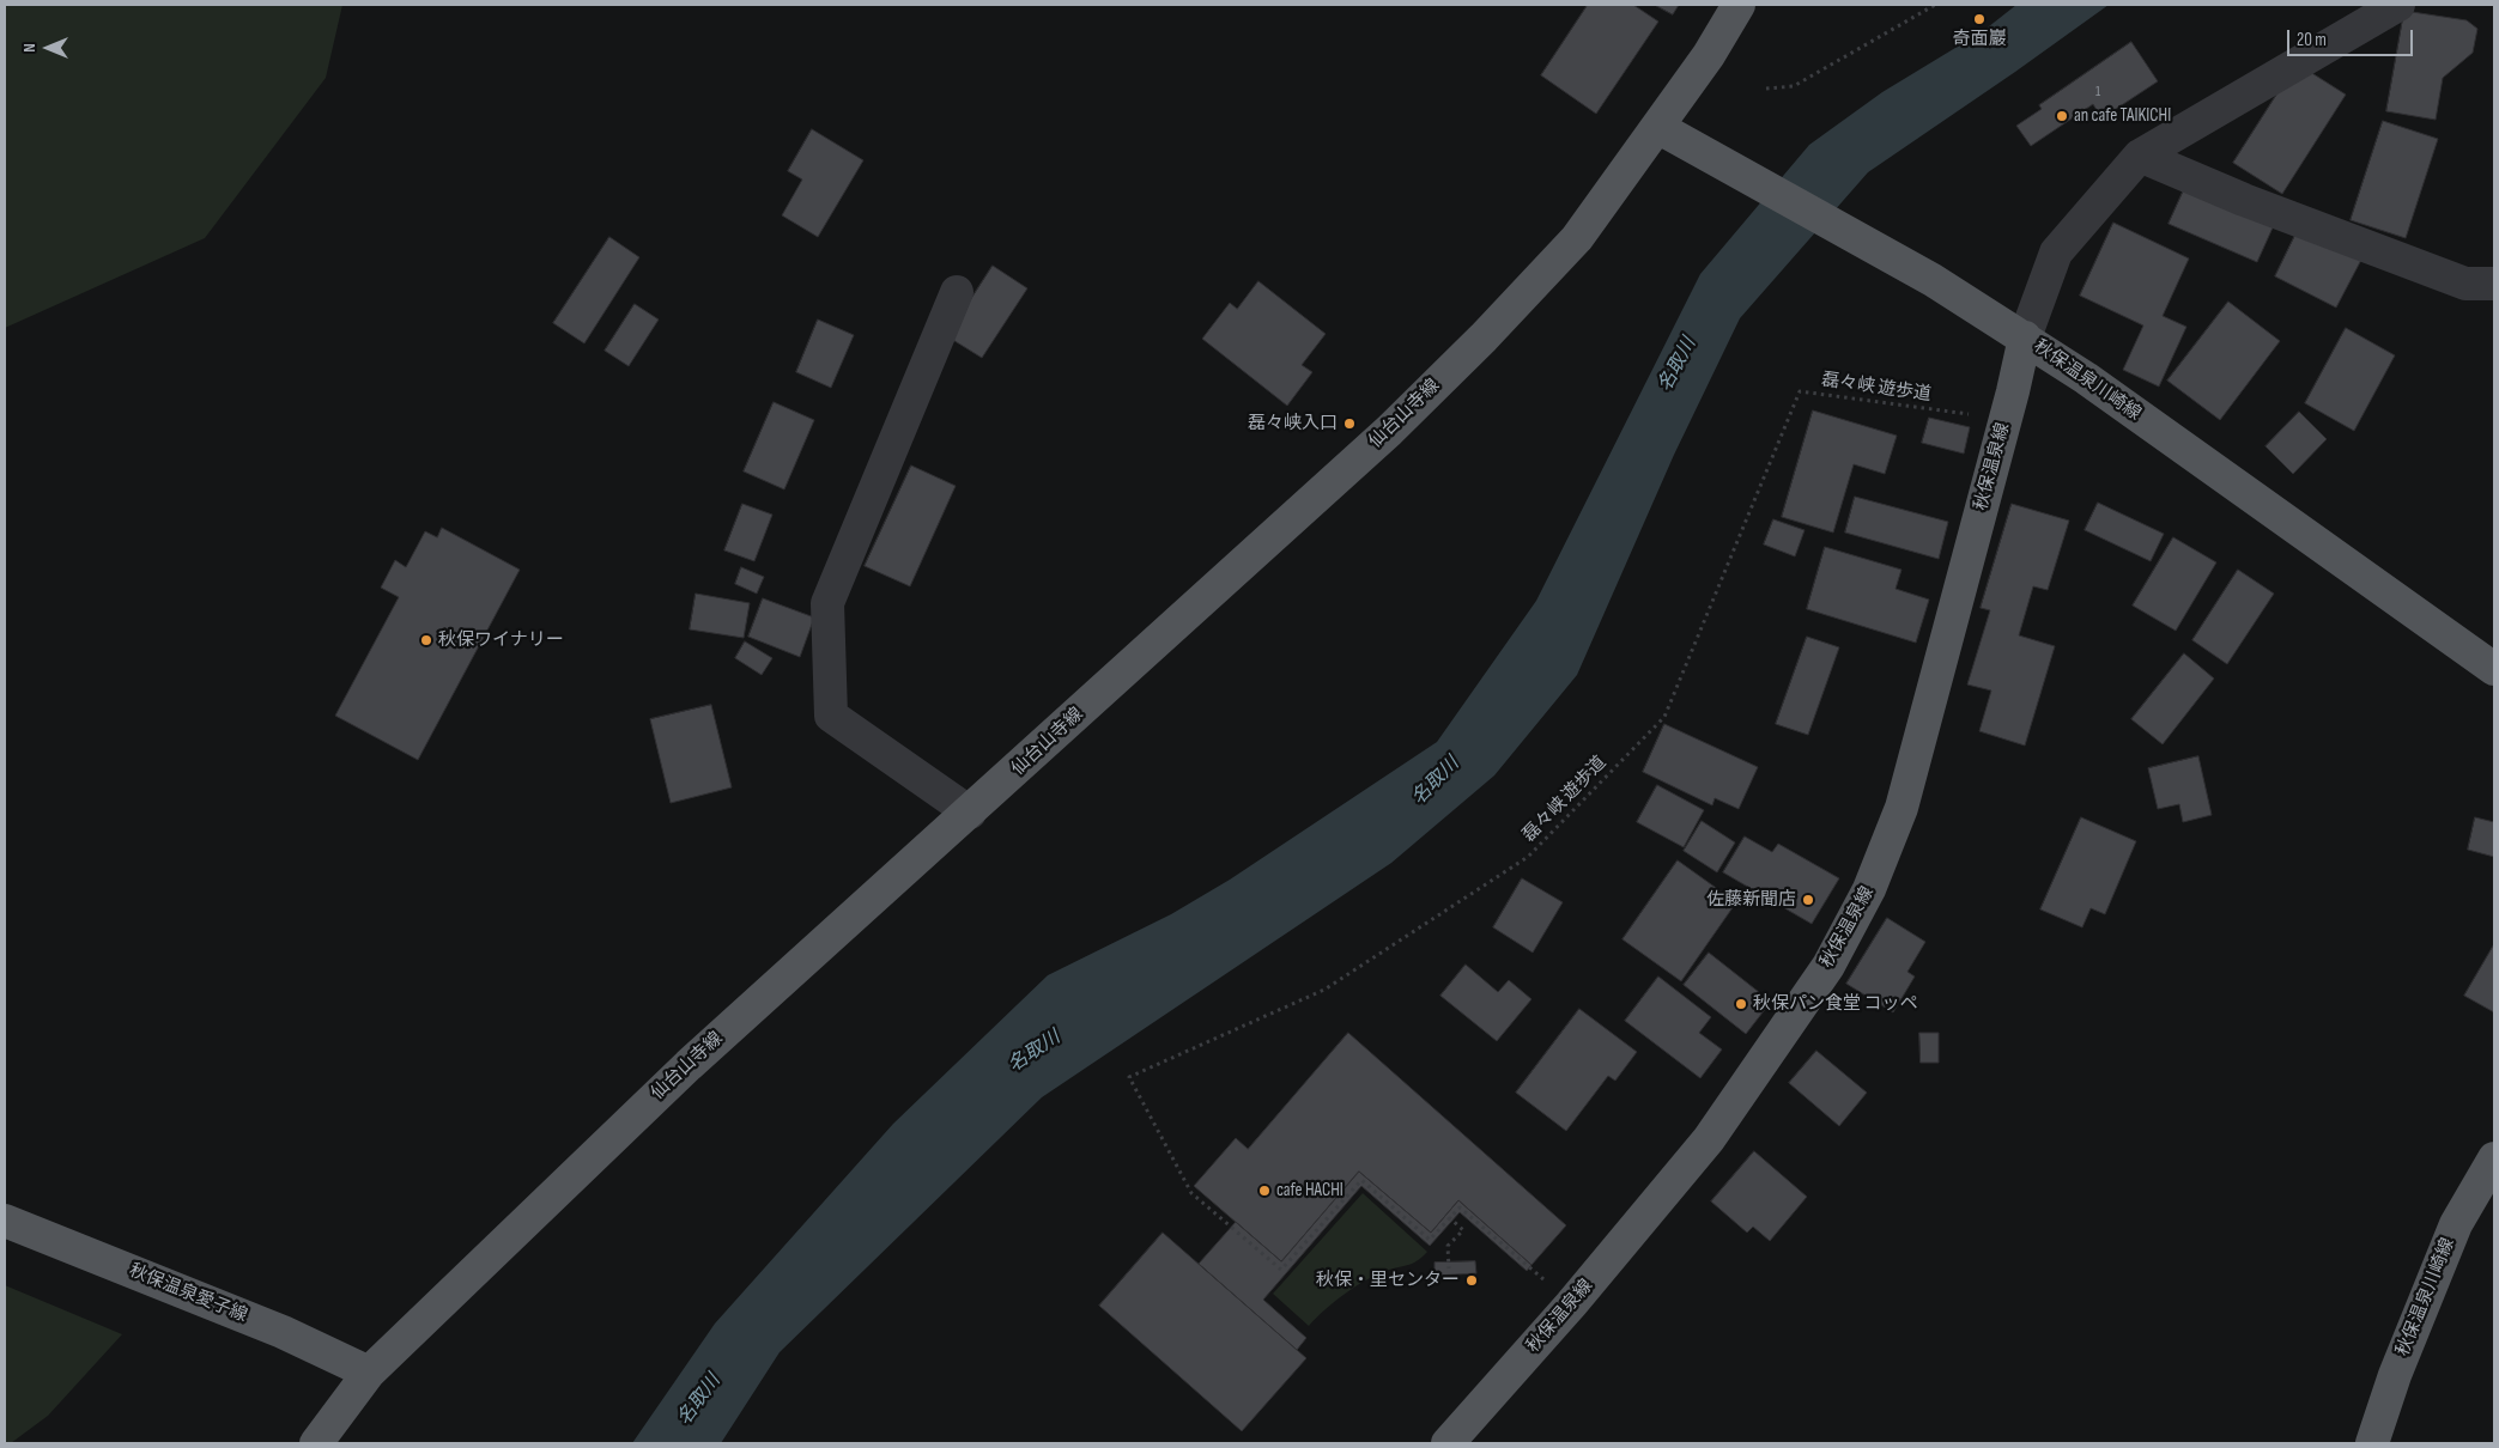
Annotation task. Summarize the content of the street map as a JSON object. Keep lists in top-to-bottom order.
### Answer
{
  "streets": {
    "main road": [
      "秋保温泉川崎線",
      "仙台山寺線",
      "秋保温泉線",
      "秋保温泉愛子線"
    ],
    "path": ["磊々峡 遊歩道"]
  },
  "crossings": [
    ["秋保温泉川崎線", "仙台山寺線"],
    ["秋保温泉川崎線", "秋保温泉線"],
    ["仙台山寺線", "秋保温泉愛子線"]
  ],
  "water": ["名取川"],
  "places": [
    "奇面巖",
    "an cafe TAIKICHI",
    "磊々峡入口",
    "秋保ワイナリー",
    "佐藤新聞店",
    "秋保パン食堂 コッペ",
    "cafe HACHI",
    "秋保・里センター"
  ],
  "house_numbers": ["1"],
  "scale_bar": "20 m",
  "north": "left"
}
